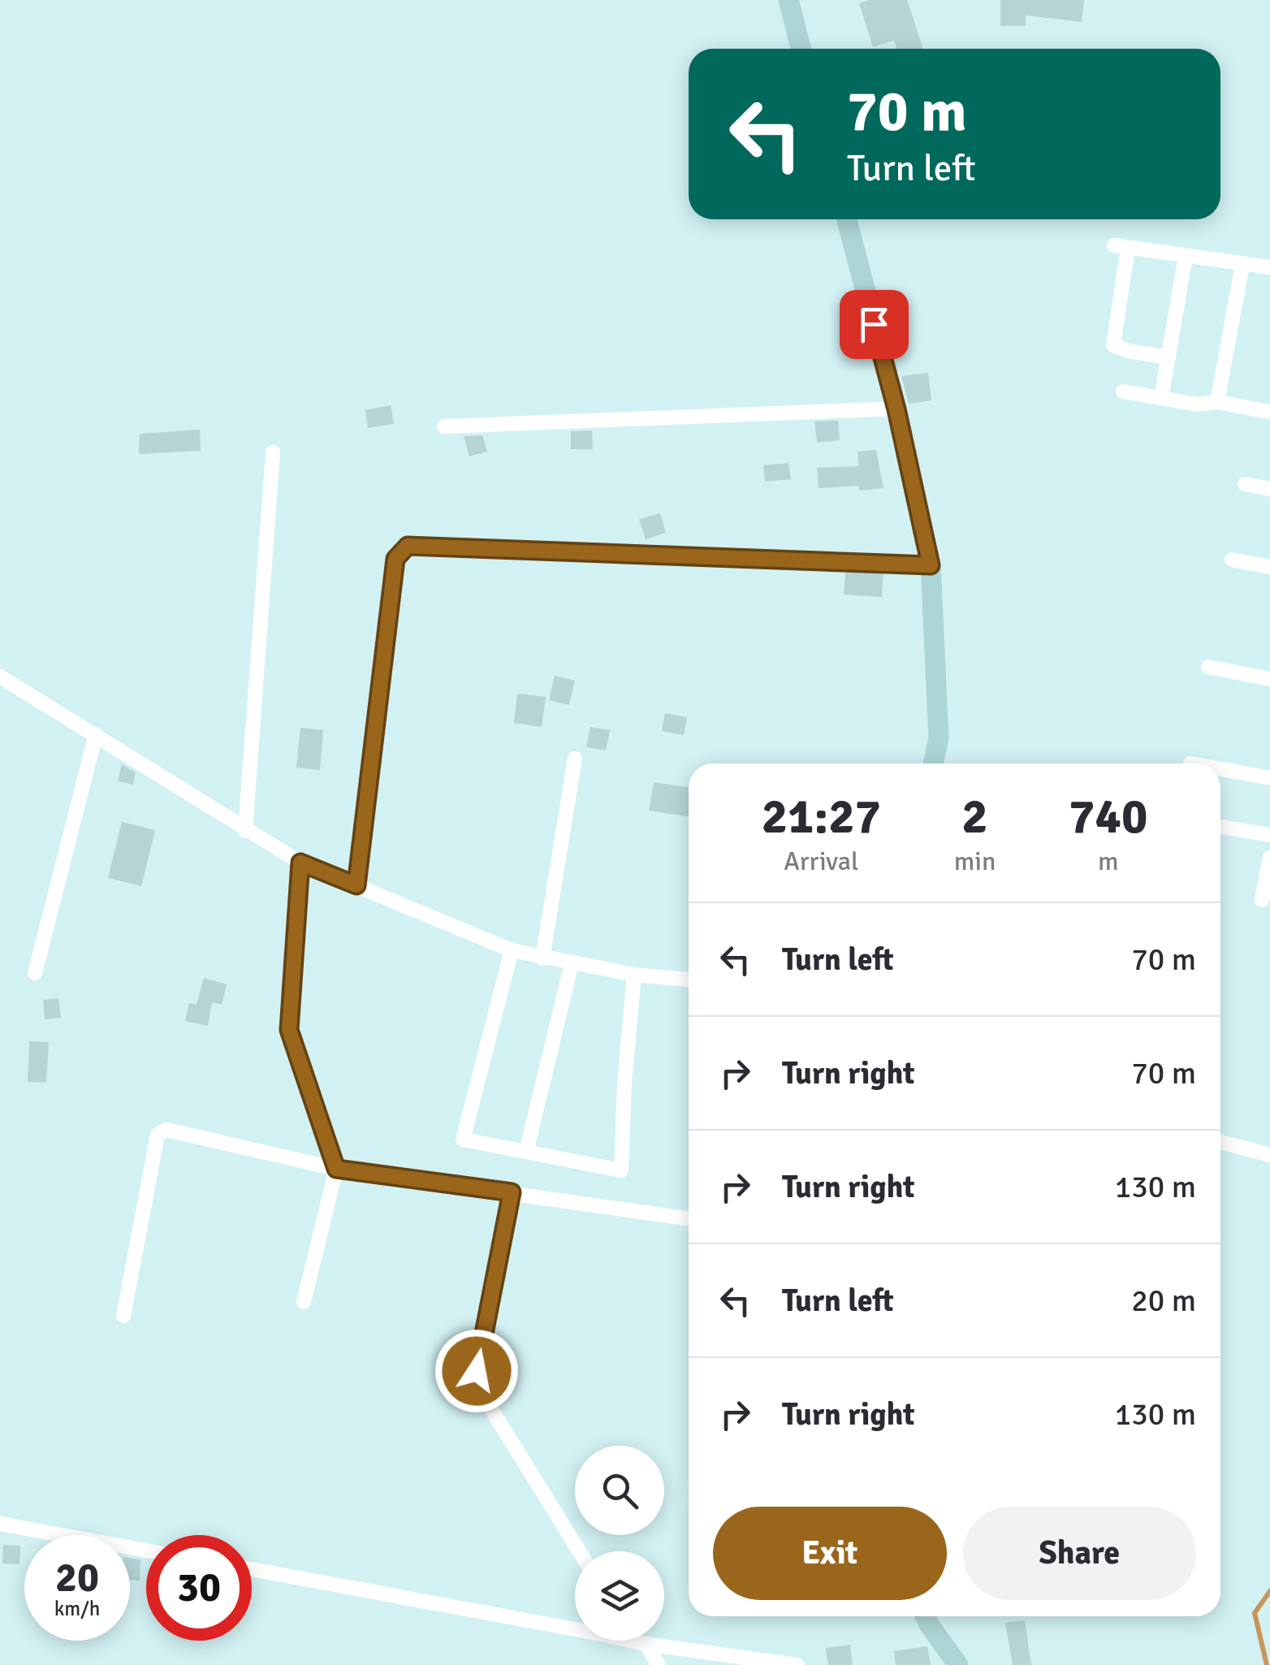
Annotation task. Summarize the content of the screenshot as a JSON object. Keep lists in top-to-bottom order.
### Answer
{
  "page": {
    "turn": ["70 m", "Turn left"],
    "eta": [
      "21:27",
      "Arrival",
      "2",
      "min",
      "740",
      "m"
    ],
    "list": [
      {
        "name": "Turn left",
        "value": "70 m"
      },
      {
        "name": "Turn right",
        "value": "70 m"
      },
      {
        "name": "Turn right",
        "value": "130 m"
      },
      {
        "name": "Turn left",
        "value": "20 m"
      },
      {
        "name": "Turn right",
        "value": "130 m"
      }
    ],
    "buttons": ["Exit", "Share"],
    "speed": "20 km/h",
    "limit": "30"
  }
}
